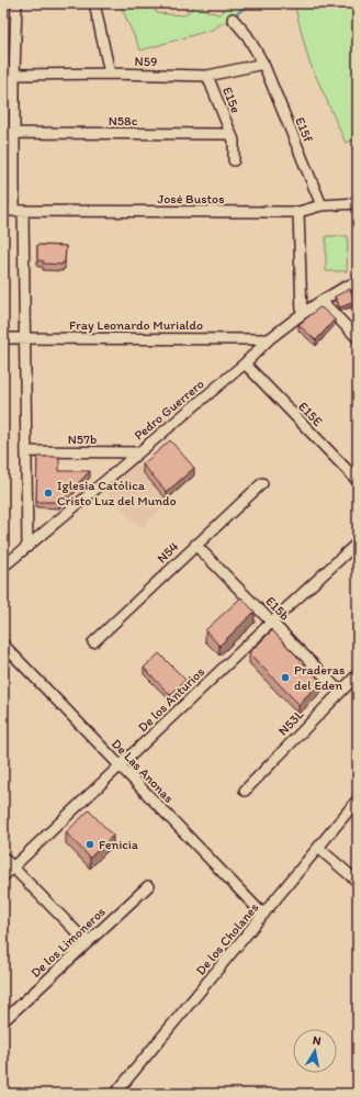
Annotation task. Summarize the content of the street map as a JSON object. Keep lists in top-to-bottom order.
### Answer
{
  "streets": {
    "street": [
      "N59",
      "E15e",
      "N58c",
      "E15f",
      "José Bustos",
      "Fray Leonardo Murialdo",
      "Pedro Guerrero",
      "E15E",
      "N57b",
      "N54",
      "E15b",
      "De los Anturios",
      "N53L",
      "De Las Anonas",
      "De los Cholanes",
      "De los Limoneros"
    ]
  },
  "crossings": [
    ["N59", "E15e"],
    ["N59", "E15f"],
    ["E15e", "N58c"],
    ["E15f", "José Bustos"],
    ["Fray Leonardo Murialdo", "Pedro Guerrero"],
    ["Pedro Guerrero", "E15E"],
    ["Pedro Guerrero", "N57b"],
    ["N54", "E15b"],
    ["E15b", "De los Anturios"],
    ["E15b", "N53L"],
    ["De los Anturios", "De Las Anonas"],
    ["De Las Anonas", "De los Cholanes"]
  ],
  "places": ["Iglesia Católica Cristo Luz del Mundo", "Praderas del Eden", "Fenicia"],
  "north": "top"
}
